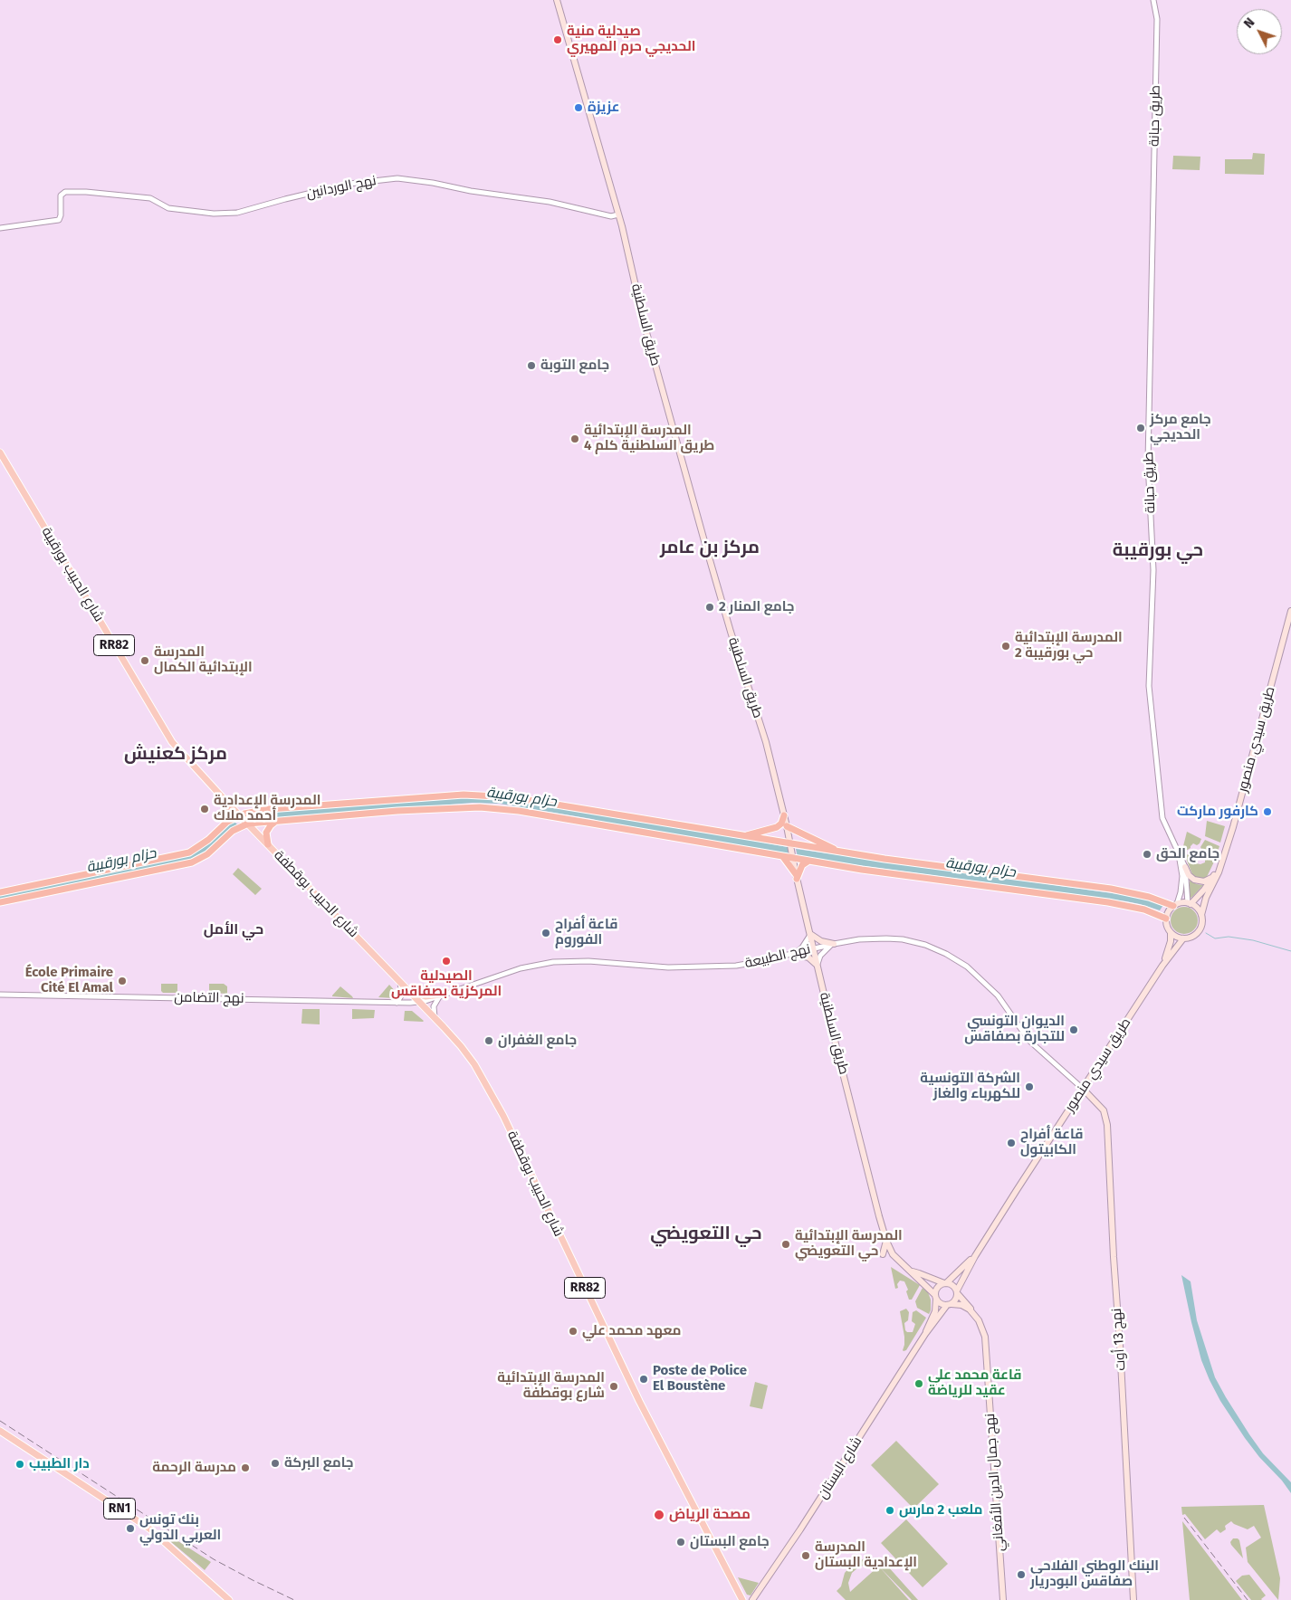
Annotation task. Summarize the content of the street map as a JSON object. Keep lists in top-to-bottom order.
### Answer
{
  "streets": {
    "main road": [
      "طريق السلطنية",
      "شارع الحبيب بورقيبة",
      "RR82",
      "طريق سيدي منصور",
      "شارع الحبيب بوقطفة",
      "نهج 13 أوت",
      "شارع البستان",
      "نهج جمال الدين الأفغاني",
      "RN1"
    ],
    "street": [
      "طريق حبانة",
      "نهج الوردانين",
      "نهج الطبيعة",
      "نهج التضامن"
    ]
  },
  "crossings": [
    ["طريق حبانة", "طريق سيدي منصور"],
    ["نهج الوردانين", "طريق السلطنية"],
    ["طريق السلطنية", "طريق سيدي منصور"],
    ["طريق السلطنية", "نهج الطبيعة"],
    ["طريق السلطنية", "شارع البستان"],
    ["طريق السلطنية", "نهج جمال الدين الأفغاني"],
    ["شارع الحبيب بورقيبة", "شارع الحبيب بوقطفة"],
    ["طريق سيدي منصور", "نهج الطبيعة"],
    ["طريق سيدي منصور", "نهج 13 أوت"],
    ["طريق سيدي منصور", "شارع البستان"],
    ["طريق سيدي منصور", "نهج جمال الدين الأفغاني"],
    ["شارع الحبيب بوقطفة", "نهج الطبيعة"],
    ["شارع الحبيب بوقطفة", "نهج التضامن"],
    ["نهج الطبيعة", "نهج التضامن"],
    ["نهج الطبيعة", "نهج 13 أوت"],
    ["شارع البستان", "نهج جمال الدين الأفغاني"]
  ],
  "districts": [
    "مركز بن عامر",
    "حي بورقيبة",
    "مركز كعنيش",
    "حي الأمل",
    "حي التعويضي"
  ],
  "water": ["حزام بورقيبة"],
  "places": [
    "صيدلية منية الحديجي حرم المهيري",
    "عزيزة",
    "جامع التوبة",
    "جامع مركز الحديجي",
    "المدرسة الإبتدائية طريق السلطنية كلم 4",
    "جامع المنار 2",
    "المدرسة الإبتدائية حي بورقيبة 2",
    "المدرسة الإبتدائية الكمال",
    "المدرسة الإعدادية أحمد ملاك",
    "كارفور ماركت",
    "جامع الحق",
    "قاعة أفراح الفوروم",
    "الصيدلية المركزية بصفاقس",
    "École Primaire Cité El Amal",
    "الديوان التونسي للتجارة بصفاقس",
    "جامع الغفران",
    "الشركة التونسية للكهرباء والغاز",
    "قاعة أفراح الكابيتول",
    "المدرسة الإبتدائية حي التعويضي",
    "معهد محمد علي",
    "Poste de Police El Boustène",
    "قاعة محمد علي عقيد للرياضة",
    "المدرسة الإبتدائية شارع بوقطفة",
    "جامع البركة",
    "دار الطبيب",
    "مدرسة الرحمة",
    "ملعب 2 مارس",
    "مصحة الرياض",
    "بنك تونس العربي الدولي",
    "جامع البستان",
    "المدرسة الإعدادية البستان",
    "البنك الوطني الفلاحي صفاقس البودريار"
  ],
  "north": "top left"
}
